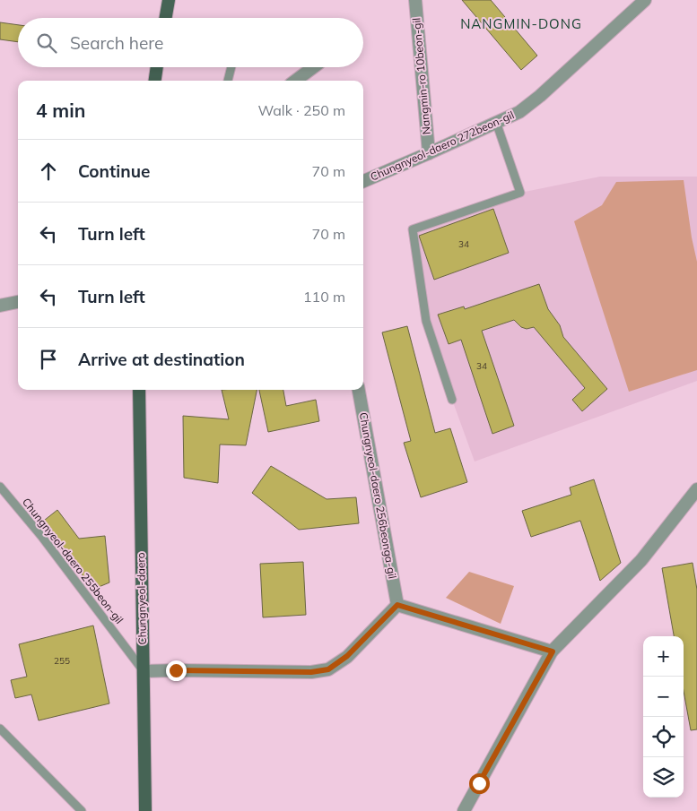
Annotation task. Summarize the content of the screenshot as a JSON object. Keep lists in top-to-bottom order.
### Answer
{
  "streets": {
    "main road": ["Chungnyeol-daero"],
    "street": ["Nangmin-ro 10beon-gil", "Chungnyeol-daero 272beon-gil", "Chungnyeol-daero 256beonga-gil"],
    "lane": ["Chungnyeol-daero 255beon-gil"]
  },
  "crossings": [
    ["Nangmin-ro 10beon-gil", "Chungnyeol-daero 272beon-gil"],
    ["Chungnyeol-daero 255beon-gil", "Chungnyeol-daero"]
  ],
  "districts": ["NANGMIN-DONG"],
  "house_numbers": ["34", "34", "255"],
  "page": {
    "search": "Search here",
    "heading": ["4 min", "Walk · 250 m"],
    "list": [
      ["Continue", "70 m"],
      ["Turn left", "70 m"],
      ["Turn left", "110 m"],
      "Arrive at destination"
    ],
    "map_buttons": ["+", "−"]
  }
}
